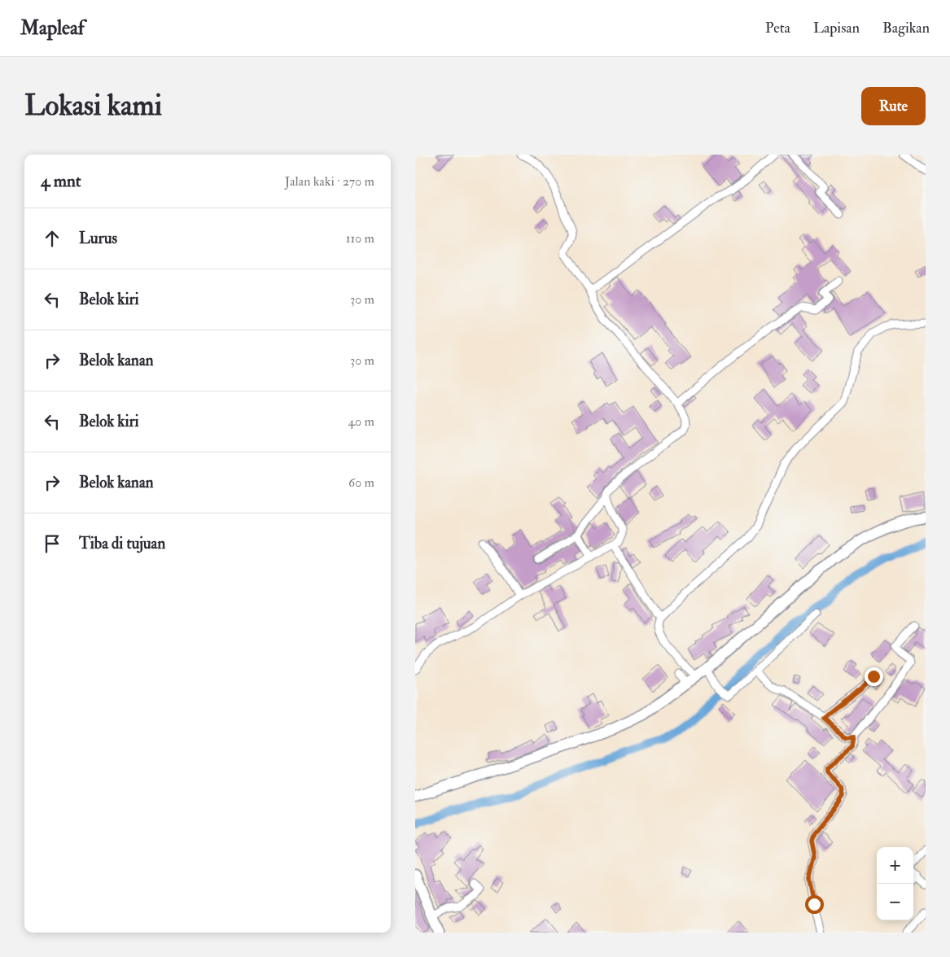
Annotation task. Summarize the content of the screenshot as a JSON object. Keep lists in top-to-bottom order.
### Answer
{
  "page": {
    "header": "Mapleaf",
    "nav": ["Peta", "Lapisan", "Bagikan"],
    "buttons": "Rute",
    "title": "Lokasi kami",
    "heading": ["4 mnt", "Jalan kaki · 270 m"],
    "list": [
      ["Lurus", "110 m"],
      ["Belok kiri", "30 m"],
      ["Belok kanan", "30 m"],
      ["Belok kiri", "40 m"],
      ["Belok kanan", "60 m"],
      "Tiba di tujuan"
    ],
    "map_buttons": ["+", "−"]
  }
}
